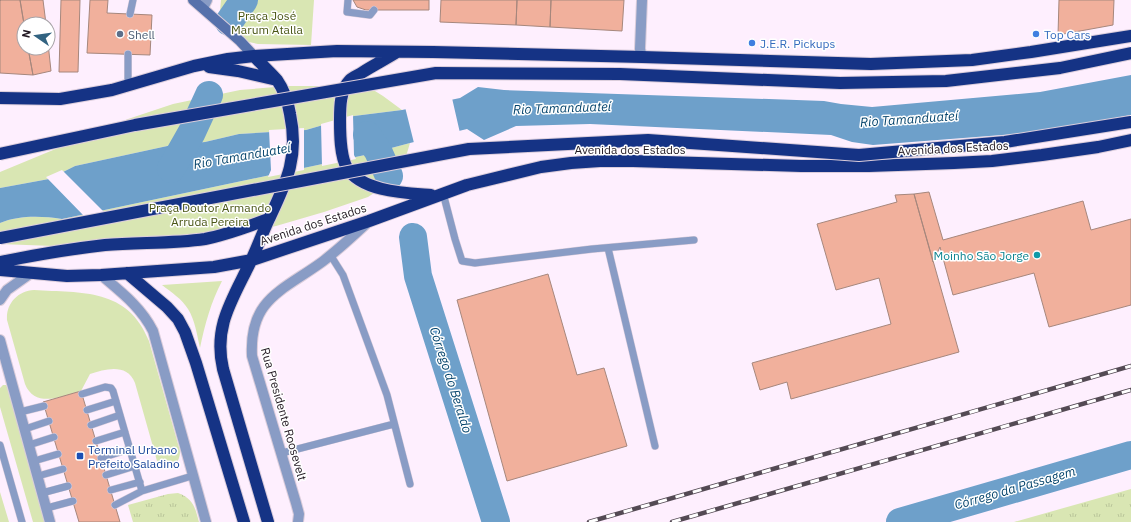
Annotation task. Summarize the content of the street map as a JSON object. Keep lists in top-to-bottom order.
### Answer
{
  "streets": {
    "highway": ["Avenida dos Estados"],
    "street": ["Rua Presidente Roosevelt"]
  },
  "crossings": [
    ["Avenida dos Estados", "Rua Presidente Roosevelt"]
  ],
  "water": ["Rio Tamanduateí", "Córrego do Beraldo", "Córrego da Passagem"],
  "parks": ["Praça José Marum Atalla", "Praça Doutor Armando Arruda Pereira"],
  "places": {
    "other": [
      "Shell",
      "Top Cars",
      "J.E.R. Pickups",
      "Moinho São Jorge"
    ],
    "transit": ["Terminal Urbano Prefeito Saladino"]
  },
  "north": "left"
}
